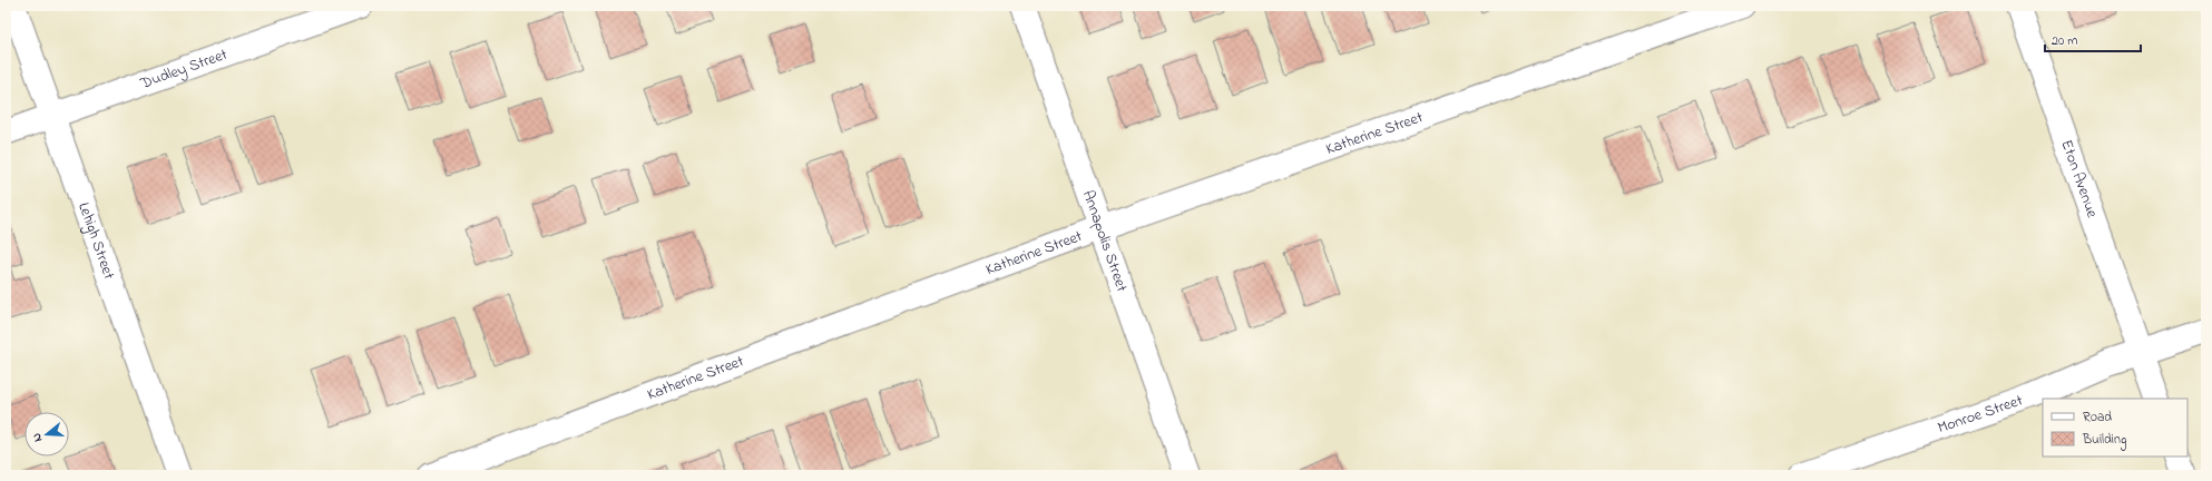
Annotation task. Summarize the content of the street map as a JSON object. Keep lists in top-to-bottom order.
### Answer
{
  "streets": {
    "street": [
      "Dudley Street",
      "Katherine Street",
      "Eton Avenue",
      "Lehigh Street",
      "Annapolis Street",
      "Monroe Street"
    ]
  },
  "crossings": [
    ["Dudley Street", "Lehigh Street"],
    ["Katherine Street", "Annapolis Street"],
    ["Eton Avenue", "Monroe Street"]
  ],
  "legend": ["Road", "Building"],
  "scale_bar": "20 m",
  "north": "left"
}
